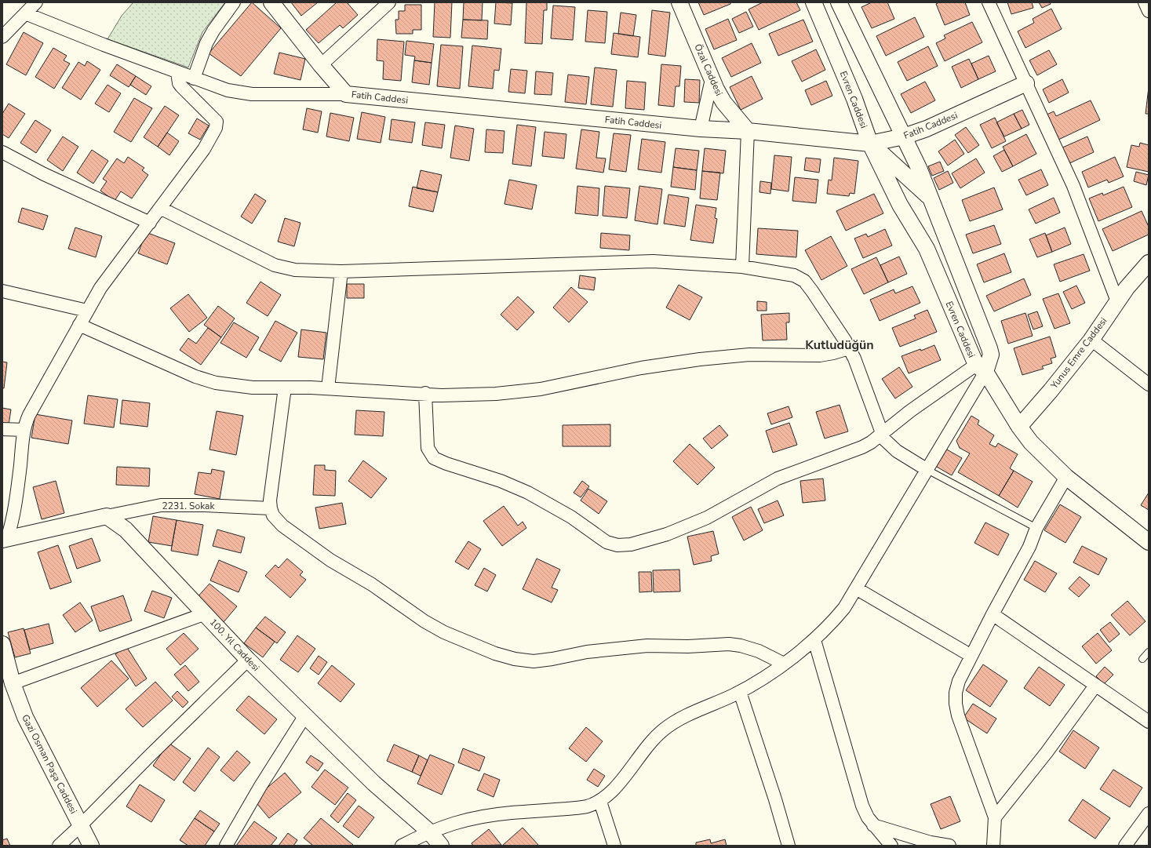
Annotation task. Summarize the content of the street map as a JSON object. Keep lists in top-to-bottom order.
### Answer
{
  "streets": {
    "street": [
      "Özal Caddesi",
      "Fatih Caddesi",
      "Evren Caddesi",
      "Yunus Emre Caddesi",
      "2231. Sokak",
      "100. Yıl Caddesi",
      "Gazi Osman Paşa Caddesi"
    ]
  },
  "crossings": [
    ["Özal Caddesi", "Fatih Caddesi"],
    ["Fatih Caddesi", "Evren Caddesi"],
    ["2231. Sokak", "100. Yıl Caddesi"]
  ],
  "districts": ["Kutludüğün"]
}
